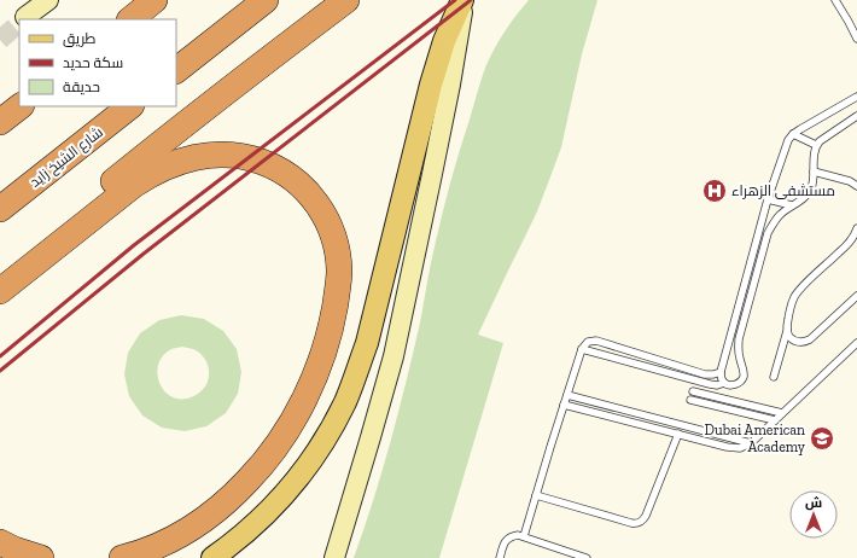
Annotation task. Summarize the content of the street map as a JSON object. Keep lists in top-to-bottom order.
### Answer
{
  "streets": {
    "highway": ["شارع الشيخ زايد"]
  },
  "places": {
    "hospital": ["مستشفى الزهراء"],
    "school or university": ["Dubai American Academy"]
  },
  "legend": ["طريق", "سكة حديد", "حديقة"],
  "north": "top"
}
